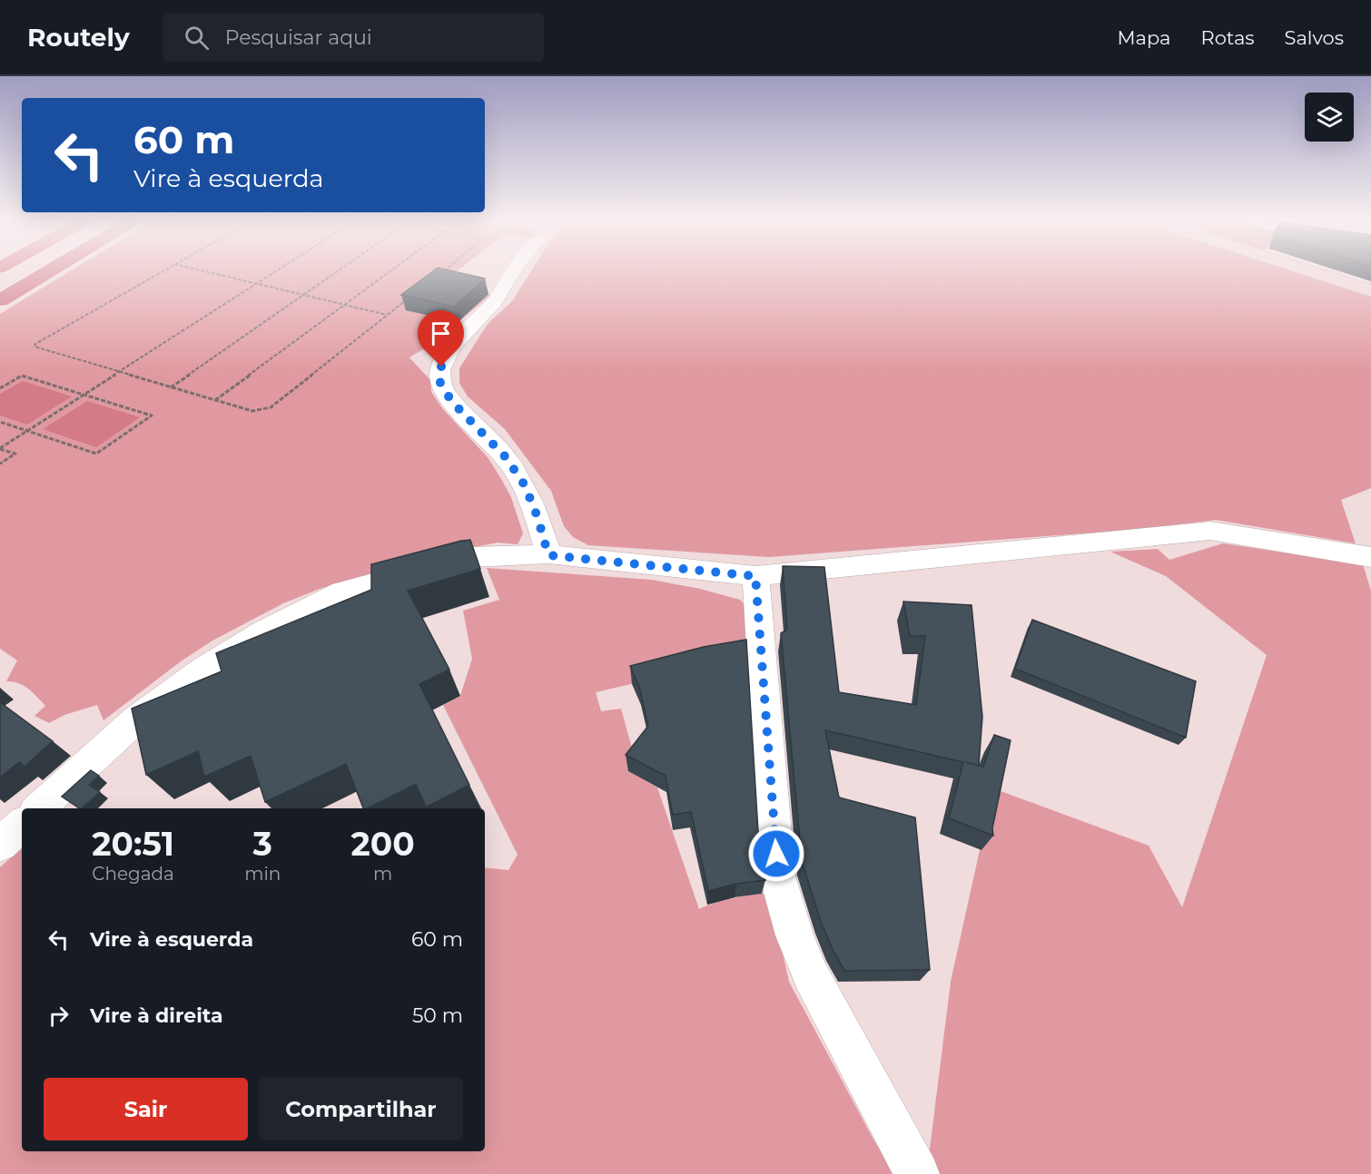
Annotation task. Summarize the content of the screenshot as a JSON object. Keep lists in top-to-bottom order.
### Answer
{
  "page": {
    "header": "Routely",
    "search": "Pesquisar aqui",
    "nav": ["Mapa", "Rotas", "Salvos"],
    "turn": ["60 m", "Vire à esquerda"],
    "eta": [
      "20:51",
      "Chegada",
      "3",
      "min",
      "200",
      "m"
    ],
    "list": [
      {
        "name": "Vire à esquerda",
        "value": "60 m"
      },
      {
        "name": "Vire à direita",
        "value": "50 m"
      }
    ],
    "buttons": ["Sair", "Compartilhar"]
  }
}
